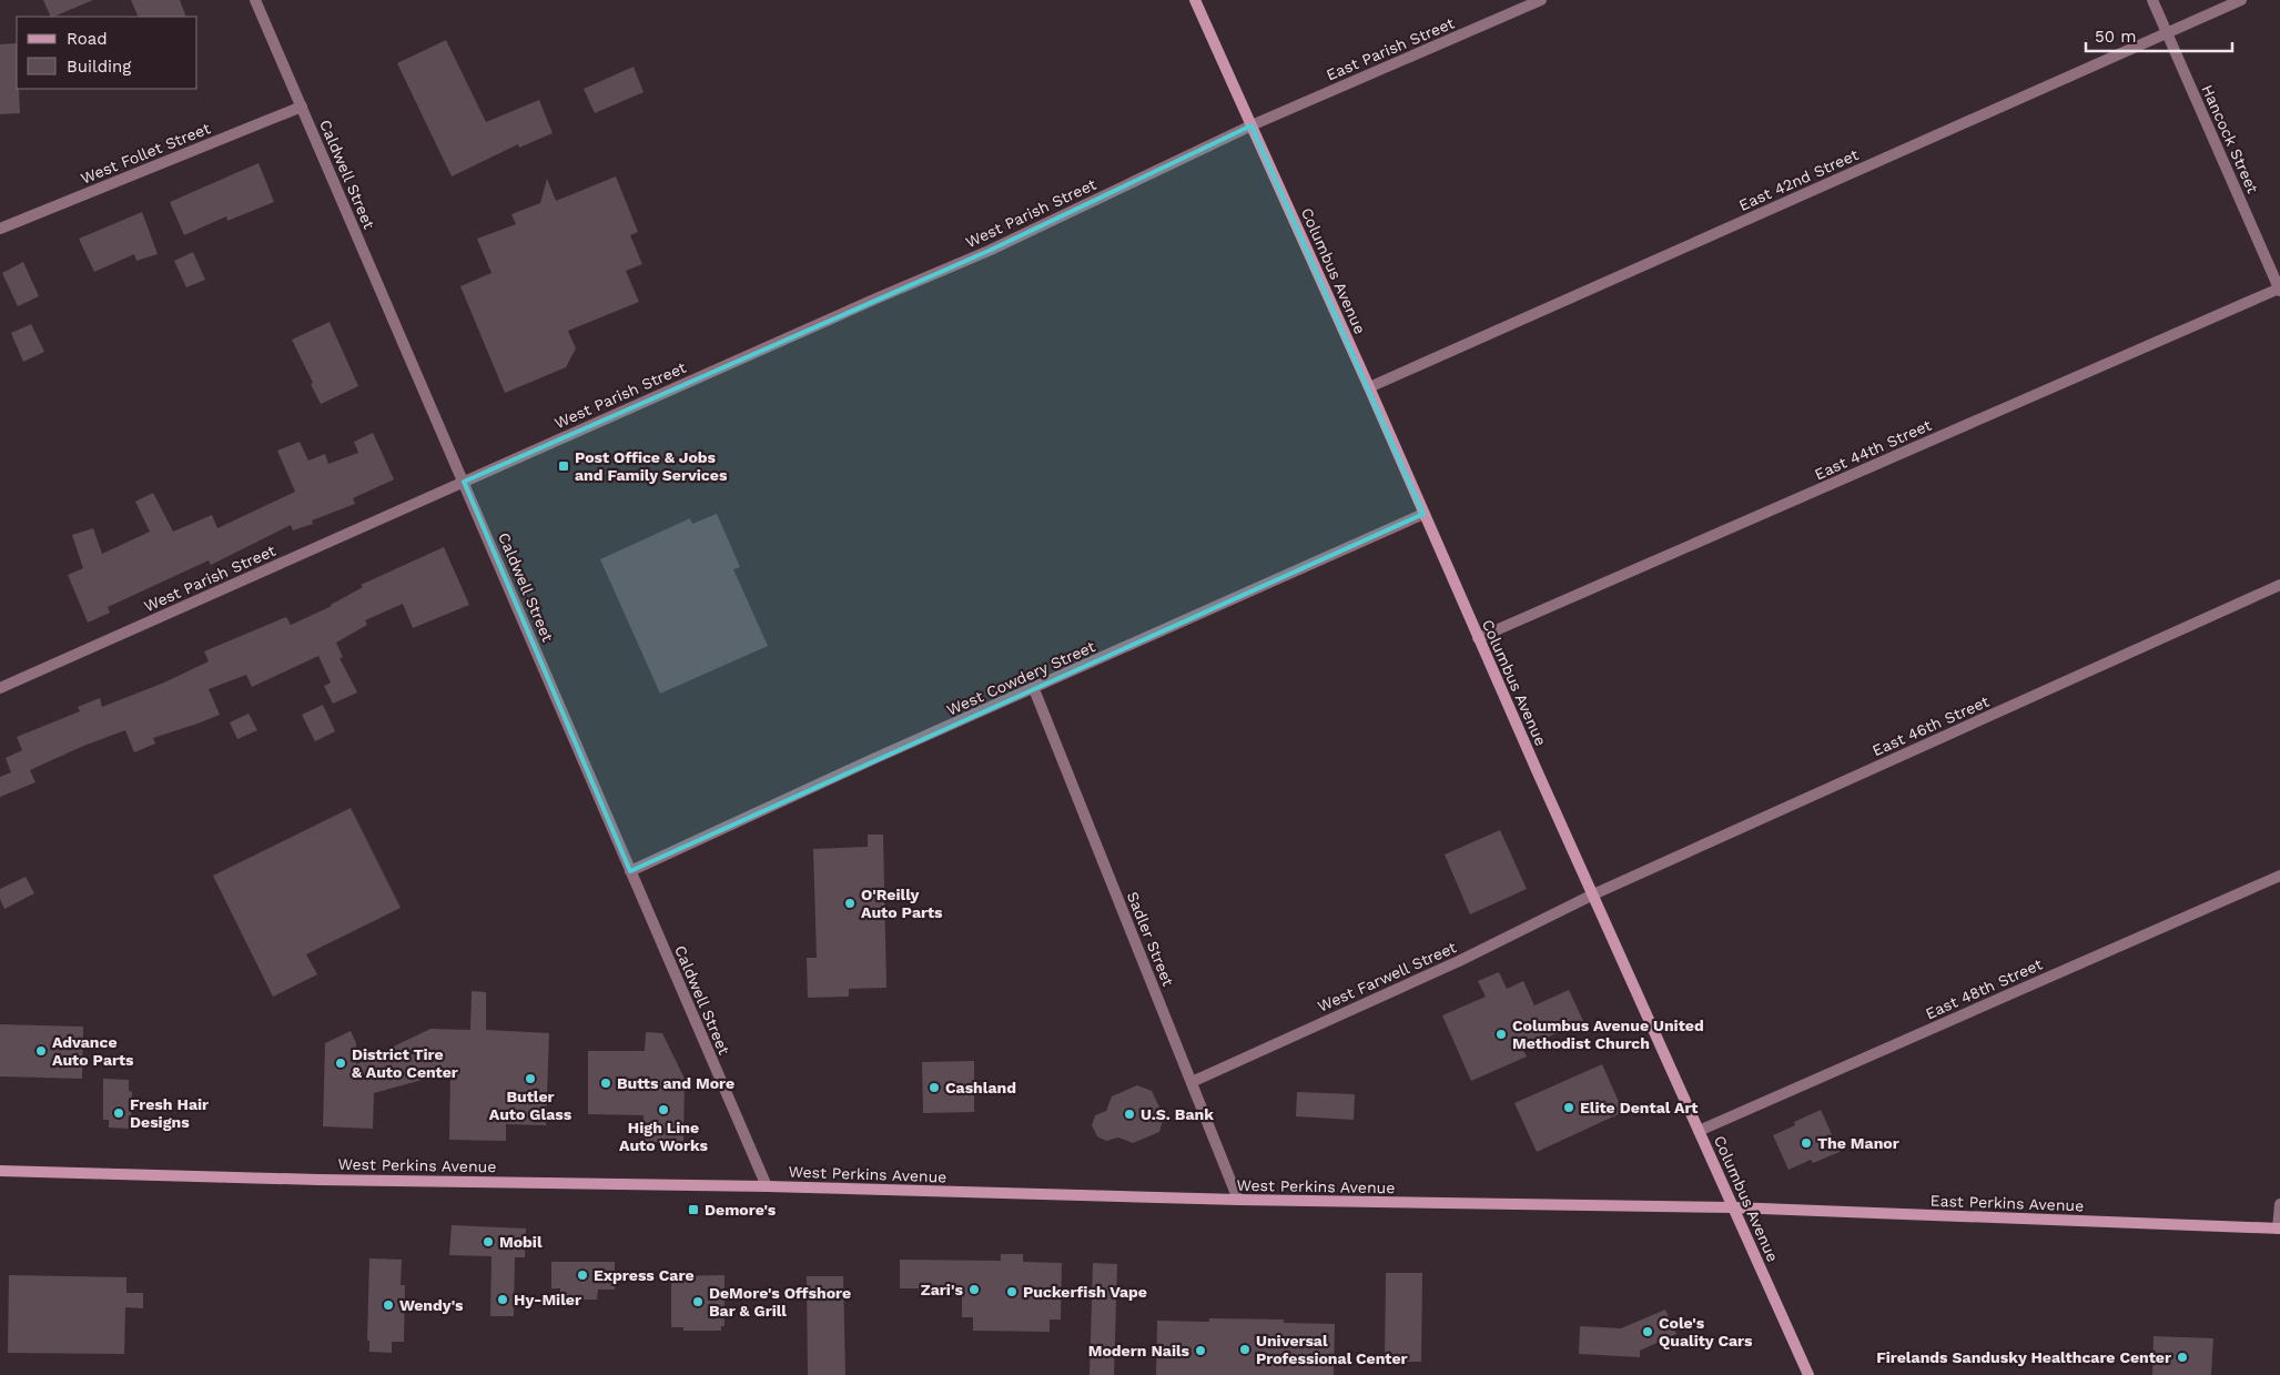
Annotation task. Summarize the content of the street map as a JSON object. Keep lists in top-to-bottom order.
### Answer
{
  "streets": {
    "main road": ["Columbus Avenue", "West Perkins Avenue", "East Perkins Avenue"],
    "street": [
      "East Parish Street",
      "Hancock Street",
      "West Follet Street",
      "Caldwell Street",
      "East 42nd Street",
      "West Parish Street",
      "East 44th Street",
      "West Cowdery Street",
      "East 46th Street",
      "Sadler Street",
      "West Farwell Street",
      "East 48th Street"
    ]
  },
  "crossings": [
    ["East Parish Street", "West Parish Street"],
    ["East Parish Street", "Columbus Avenue"],
    ["Hancock Street", "East 42nd Street"],
    ["Hancock Street", "East 44th Street"],
    ["West Follet Street", "Caldwell Street"],
    ["Caldwell Street", "West Parish Street"],
    ["Caldwell Street", "West Cowdery Street"],
    ["Caldwell Street", "West Perkins Avenue"],
    ["East 42nd Street", "Columbus Avenue"],
    ["West Parish Street", "Columbus Avenue"],
    ["Columbus Avenue", "East 44th Street"],
    ["Columbus Avenue", "West Cowdery Street"],
    ["Columbus Avenue", "East 46th Street"],
    ["Columbus Avenue", "West Farwell Street"],
    ["Columbus Avenue", "East 48th Street"],
    ["Columbus Avenue", "West Perkins Avenue"],
    ["Columbus Avenue", "East Perkins Avenue"],
    ["West Cowdery Street", "Sadler Street"],
    ["East 46th Street", "West Farwell Street"],
    ["Sadler Street", "West Farwell Street"],
    ["Sadler Street", "West Perkins Avenue"],
    ["West Perkins Avenue", "East Perkins Avenue"]
  ],
  "places": {
    "transit": ["Post Office & Jobs and Family Services", "Demore's"],
    "other": [
      "O'Reilly Auto Parts",
      "Columbus Avenue United Methodist Church",
      "Advance Auto Parts",
      "District Tire & Auto Center",
      "Butler Auto Glass",
      "Butts and More",
      "Cashland",
      "Elite Dental Art",
      "High Line Auto Works",
      "Fresh Hair Designs",
      "U.S. Bank",
      "The Manor",
      "Mobil",
      "Express Care",
      "Zari's",
      "Puckerfish Vape",
      "Hy-Miler",
      "DeMore's Offshore Bar & Grill",
      "Wendy's",
      "Cole's Quality Cars",
      "Universal Professional Center",
      "Modern Nails",
      "Firelands Sandusky Healthcare Center"
    ]
  },
  "legend": ["Road", "Building"],
  "scale_bar": "50 m"
}
